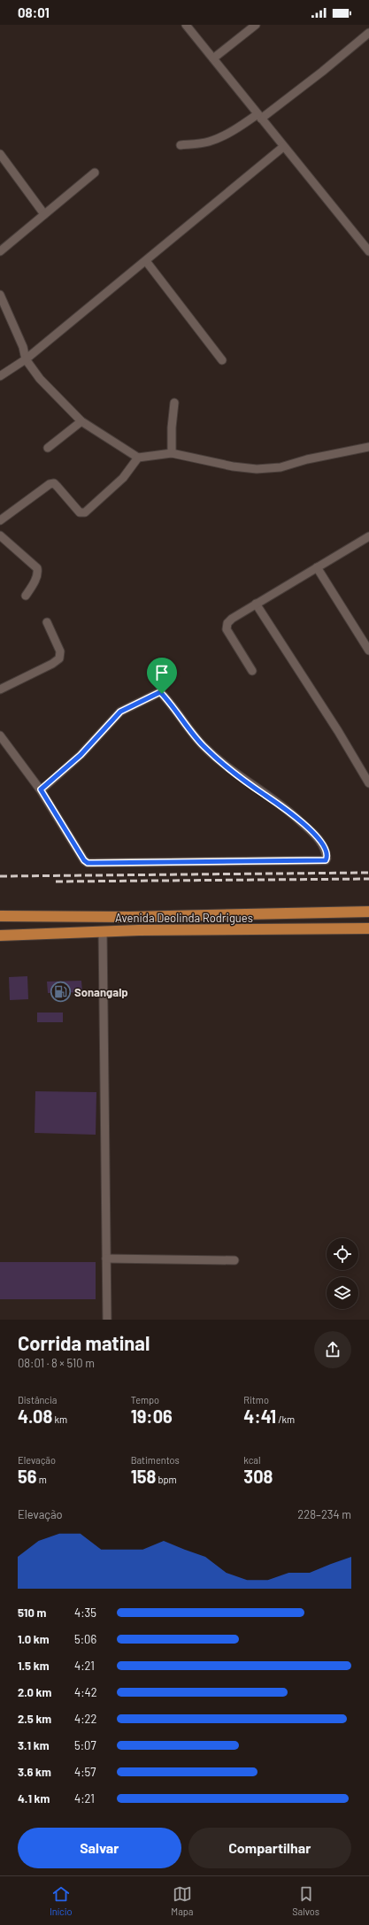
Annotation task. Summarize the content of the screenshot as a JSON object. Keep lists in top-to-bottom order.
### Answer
{
  "streets": {
    "highway": ["Avenida Deolinda Rodrigues"]
  },
  "places": {
    "fuel station": ["Sonangalp"]
  },
  "page": {
    "status": "08:01",
    "heading": ["Corrida matinal", "08:01 · 8 × 510 m"],
    "stats": [
      ["Distância", "4.08 km"],
      ["Tempo", "19:06"],
      ["Ritmo", "4:41 /km"],
      ["Elevação", "56 m"],
      ["Batimentos", "158 bpm"],
      ["kcal", "308"]
    ],
    "chart": ["Elevação", "228–234 m"],
    "list": [
      {
        "name": "510 m",
        "note": "4:35"
      },
      {
        "name": "1.0 km",
        "note": "5:06"
      },
      {
        "name": "1.5 km",
        "note": "4:21"
      },
      {
        "name": "2.0 km",
        "note": "4:42"
      },
      {
        "name": "2.5 km",
        "note": "4:22"
      },
      {
        "name": "3.1 km",
        "note": "5:07"
      },
      {
        "name": "3.6 km",
        "note": "4:57"
      },
      {
        "name": "4.1 km",
        "note": "4:21"
      }
    ],
    "buttons": ["Salvar", "Compartilhar"],
    "tabs": ["Início", "Mapa", "Salvos"]
  }
}
